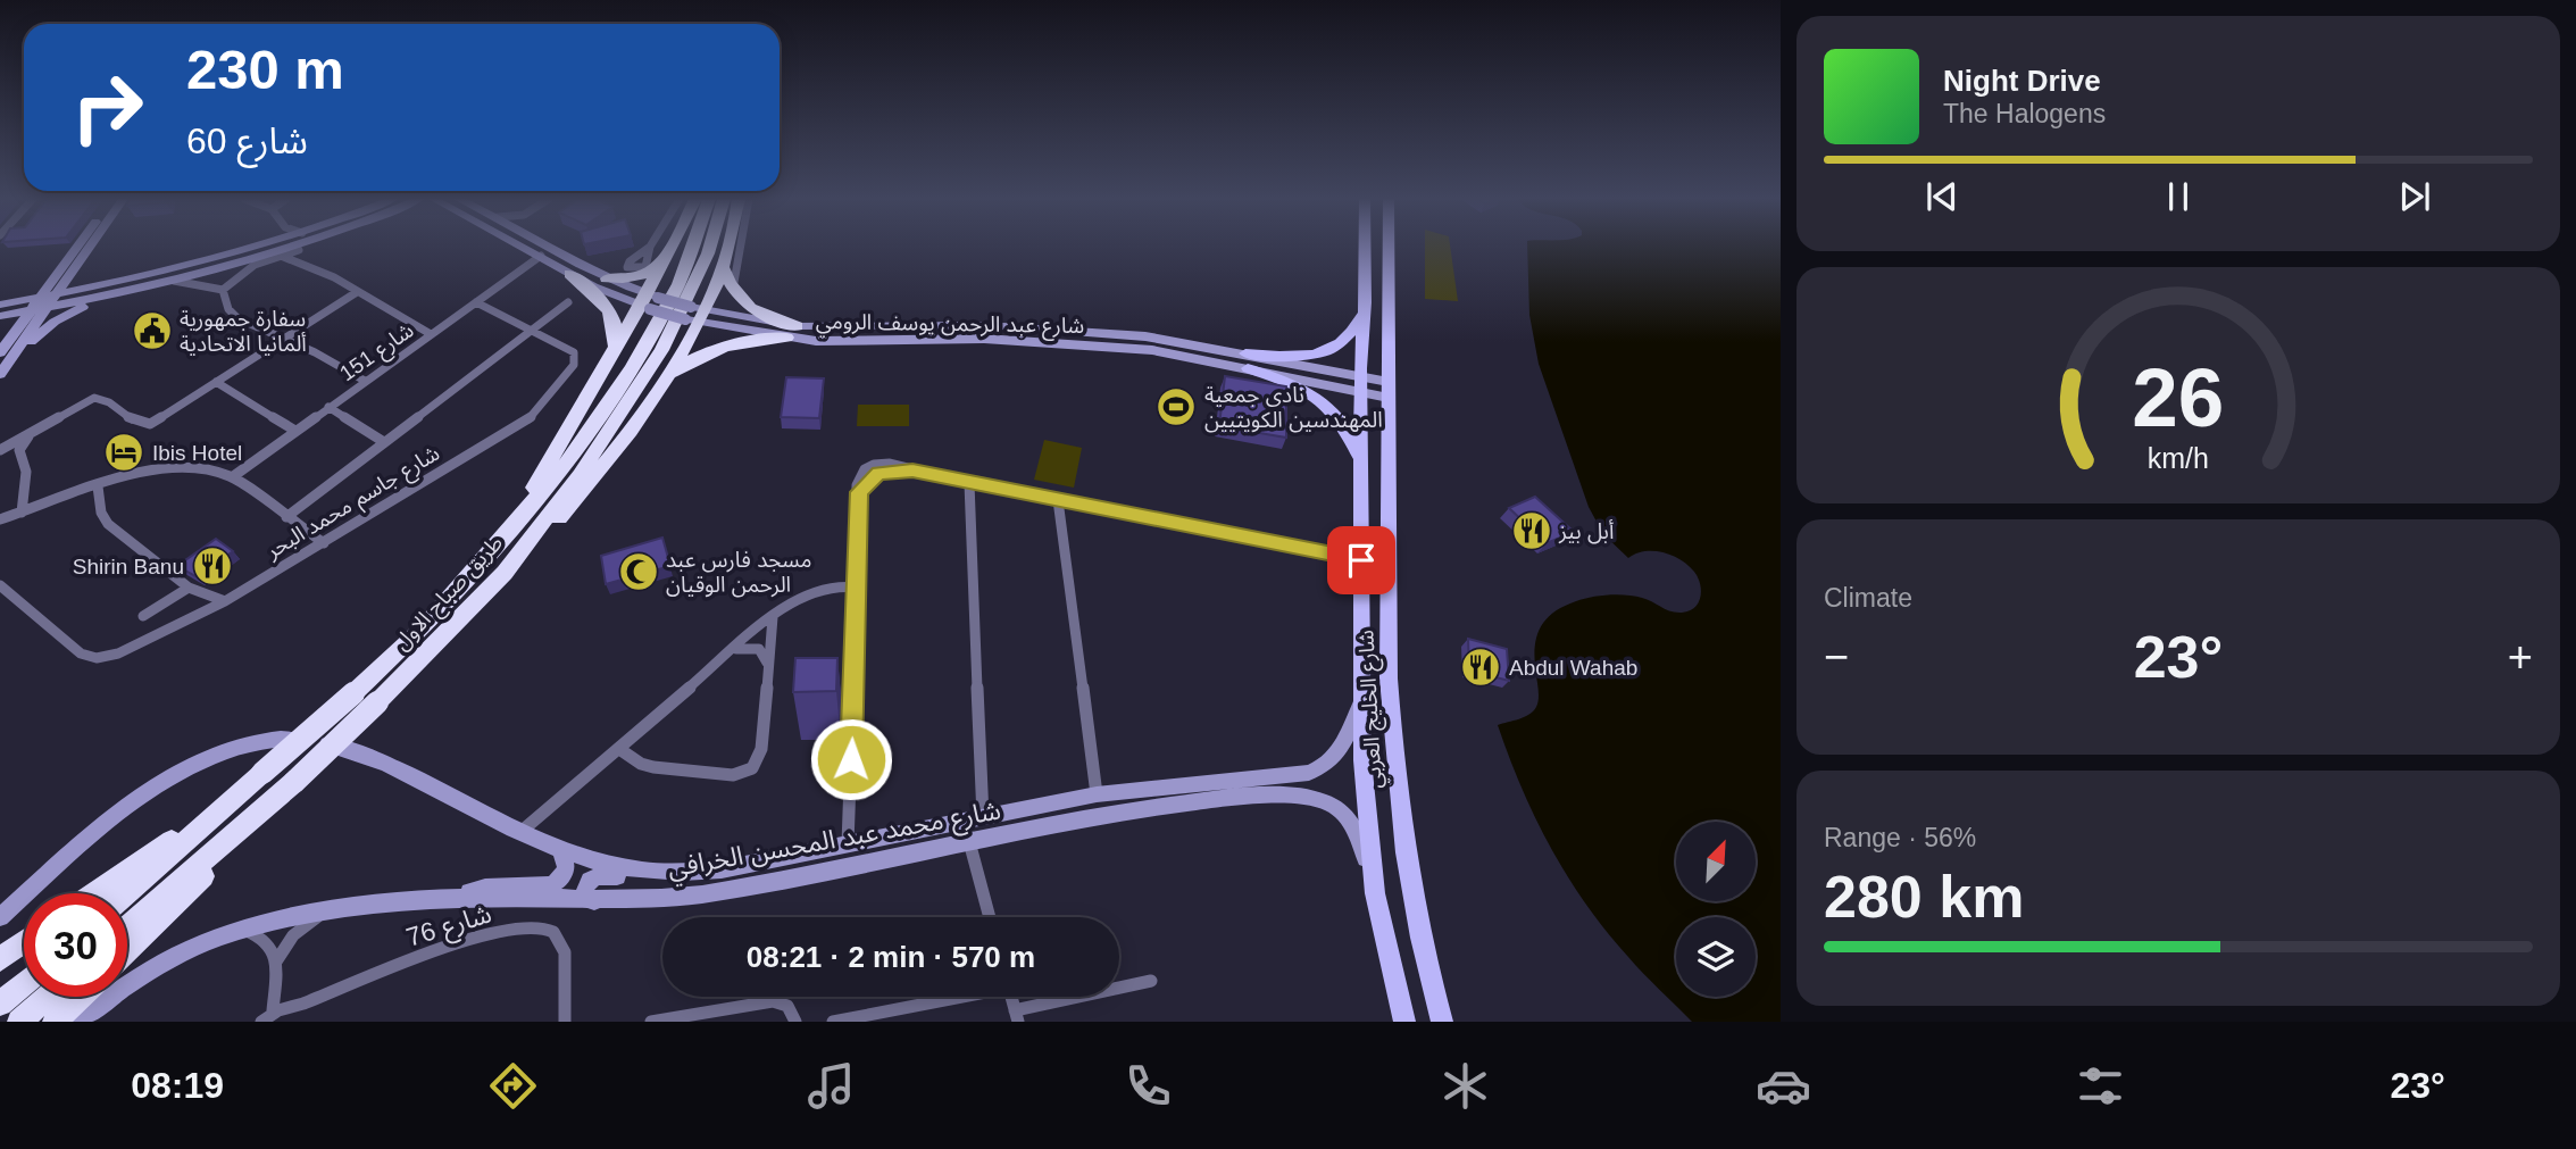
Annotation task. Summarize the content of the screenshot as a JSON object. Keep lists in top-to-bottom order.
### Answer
{
  "streets": {
    "highway": ["طريق صباح الاول"],
    "main road": ["شارع عبد الرحمن يوسف الرومي", "شارع الخليج العربي", "شارع محمد عبد المحسن الخرافي"],
    "street": ["شارع 151", "شارع جاسم محمد البحر", "شارع 76"]
  },
  "crossings": [
    ["شارع عبد الرحمن يوسف الرومي", "شارع الخليج العربي"],
    ["شارع الخليج العربي", "شارع محمد عبد المحسن الخرافي"]
  ],
  "places": {
    "public building": ["سفارة جمهورية ألمانيا الاتحادية"],
    "sports": ["نادي جمعية المهندسين الكويتيين"],
    "hotel": ["Ibis Hotel"],
    "restaurant": ["أبل بيز", "Shirin Banu", "Abdul Wahab"],
    "mosque": ["مسجد فارس عبد الرحمن الوقيان"]
  },
  "north": "top right",
  "page": {
    "turn": ["230 m", "شارع 60"],
    "song": ["Night Drive", "The Halogens"],
    "tile": [
      "Climate",
      ["Range · 56%", "280 km"]
    ],
    "heat": ["−", "23°", "+"],
    "limit": "30",
    "trip": "08:21 · 2 min · 570 m",
    "tabs": ["08:19", "23°"],
    "gauge": ["26", "km/h"]
  }
}
